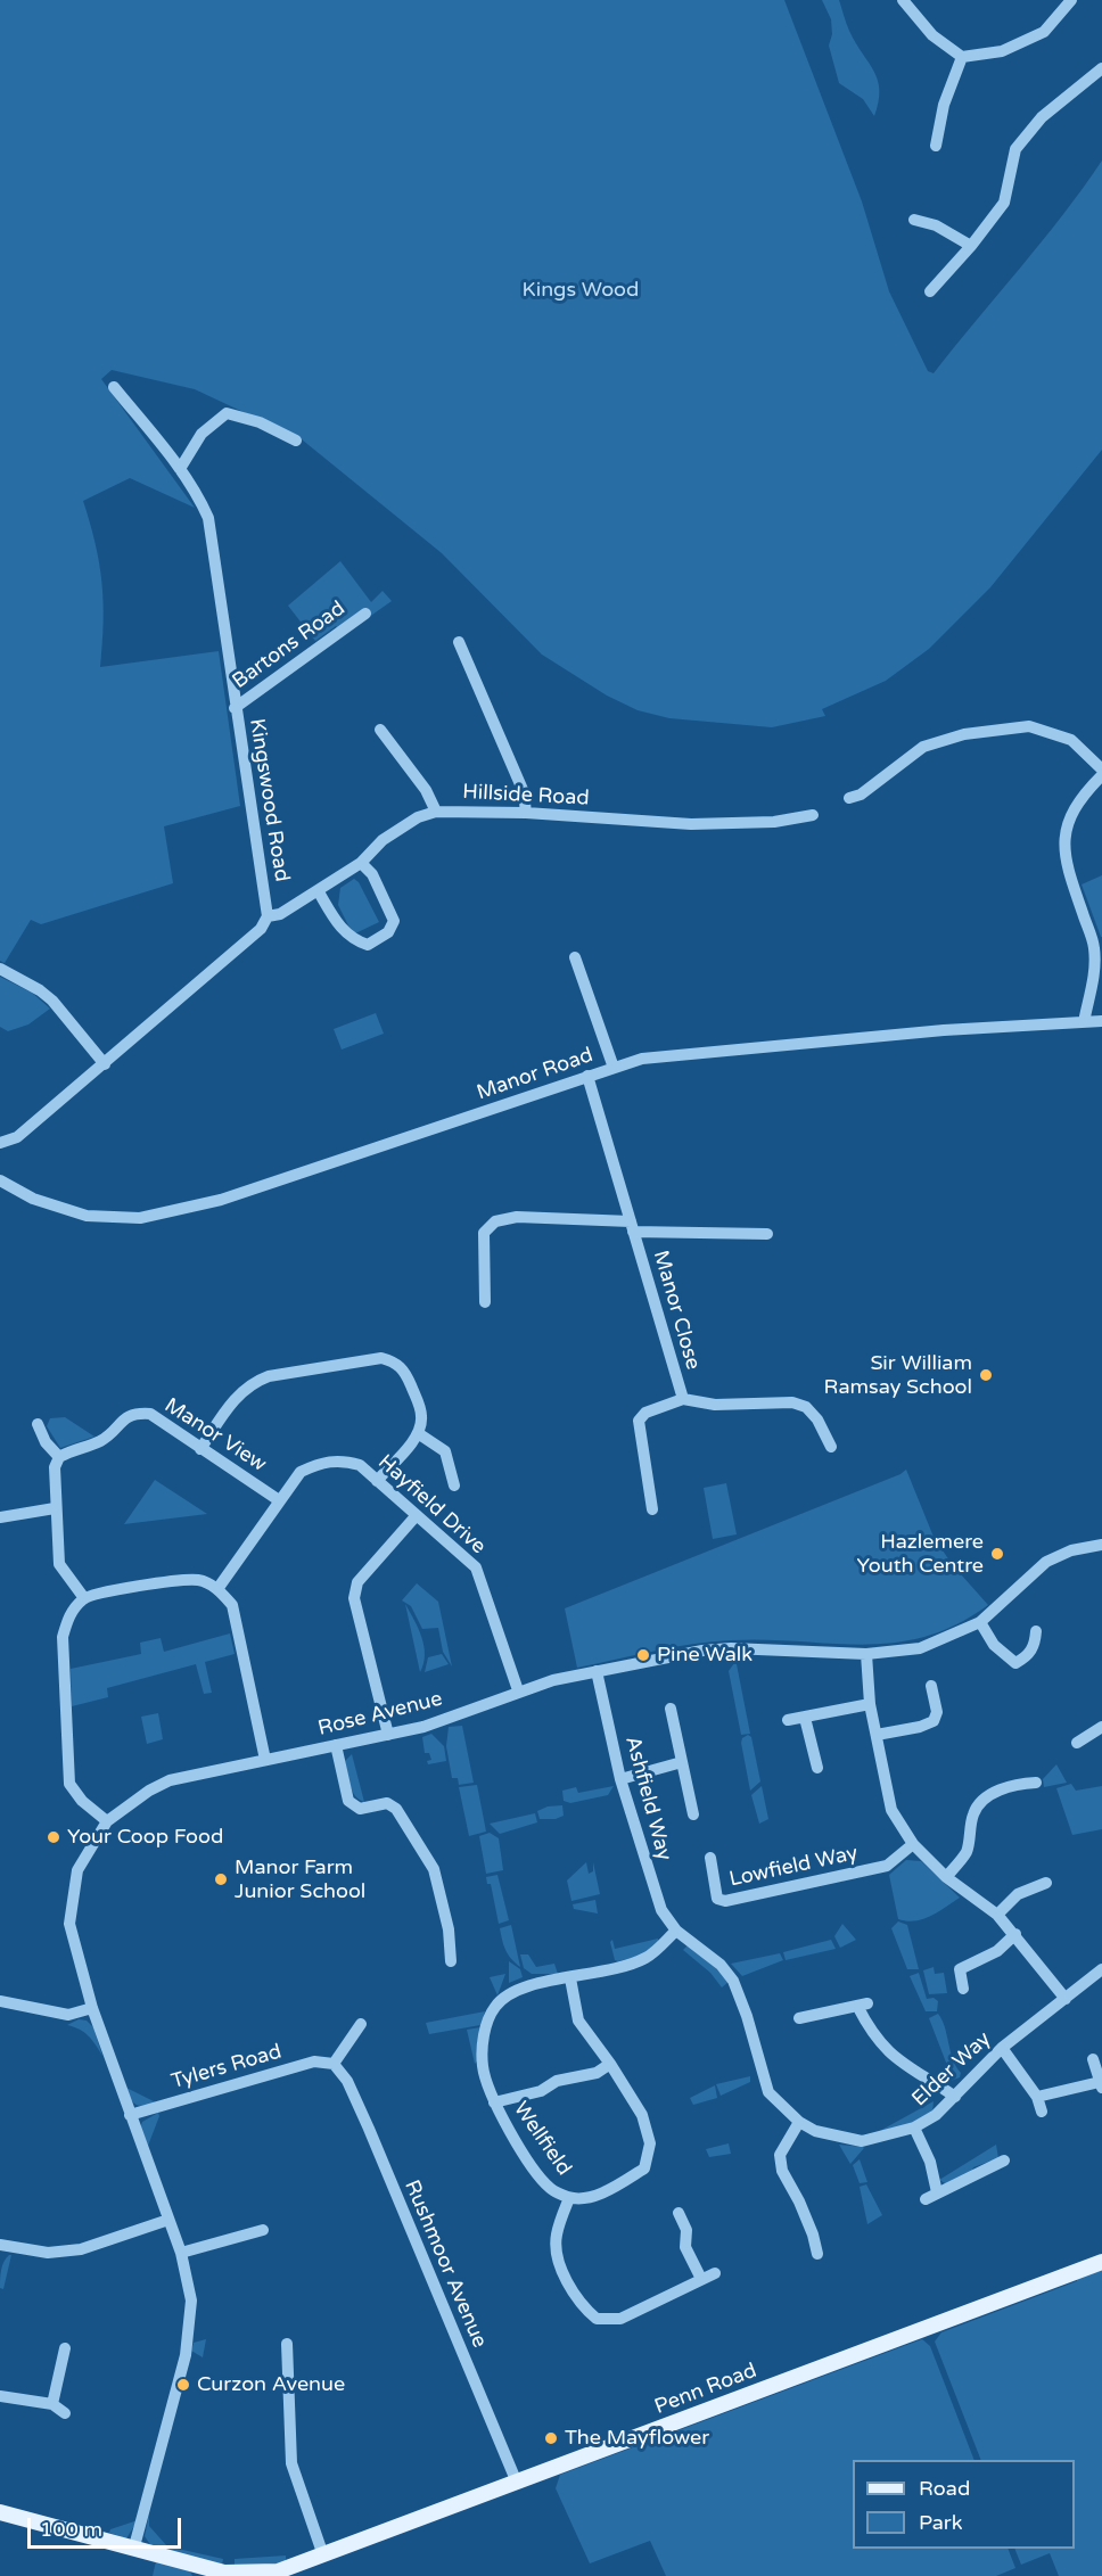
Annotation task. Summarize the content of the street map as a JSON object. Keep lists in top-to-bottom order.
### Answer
{
  "streets": {
    "main road": ["Penn Road"],
    "street": [
      "Bartons Road",
      "Hillside Road",
      "Kingswood Road",
      "Manor Road",
      "Manor Close",
      "Manor View",
      "Hayfield Drive",
      "Rose Avenue",
      "Ashfield Way",
      "Lowfield Way",
      "Tylers Road",
      "Elder Way",
      "Wellfield",
      "Rushmoor Avenue"
    ]
  },
  "crossings": [
    ["Bartons Road", "Kingswood Road"],
    ["Hillside Road", "Kingswood Road"],
    ["Manor Road", "Manor Close"],
    ["Manor View", "Hayfield Drive"],
    ["Hayfield Drive", "Rose Avenue"],
    ["Rose Avenue", "Ashfield Way"],
    ["Rose Avenue", "Tylers Road"],
    ["Ashfield Way", "Elder Way"],
    ["Ashfield Way", "Wellfield"],
    ["Tylers Road", "Rushmoor Avenue"],
    ["Elder Way", "Wellfield"],
    ["Rushmoor Avenue", "Penn Road"]
  ],
  "parks": ["Kings Wood"],
  "places": [
    "Sir William Ramsay School",
    "Hazlemere Youth Centre",
    "Pine Walk",
    "Your Coop Food",
    "Manor Farm Junior School",
    "Curzon Avenue",
    "The Mayflower"
  ],
  "legend": ["Road", "Park"],
  "scale_bar": "100 m"
}
